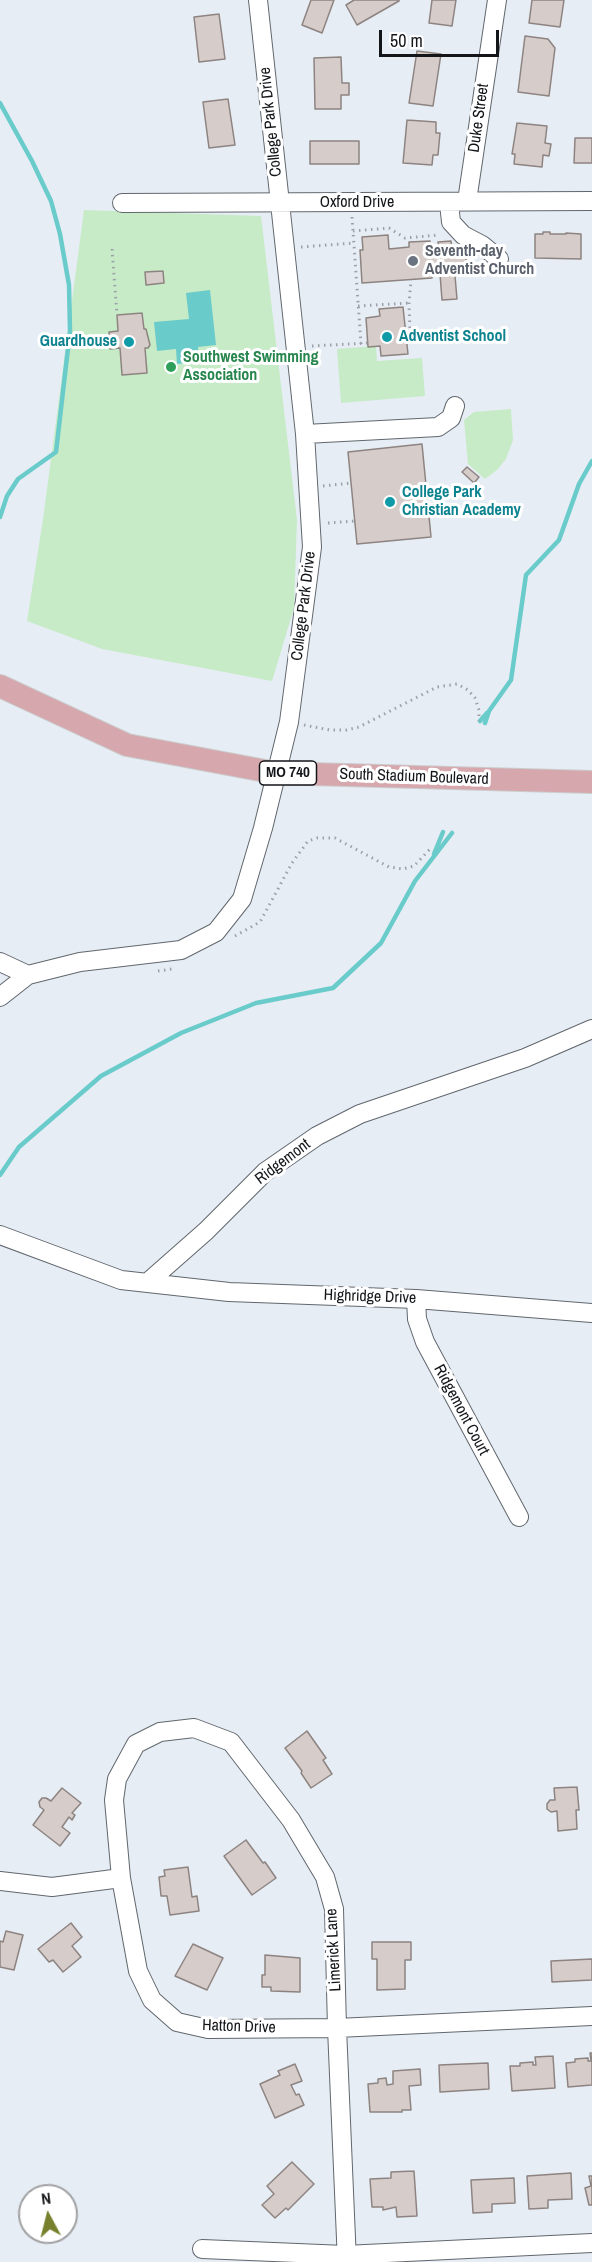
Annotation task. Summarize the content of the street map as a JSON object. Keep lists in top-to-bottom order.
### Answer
{
  "streets": {
    "main road": ["MO 740", "South Stadium Boulevard"],
    "street": [
      "Duke Street",
      "College Park Drive",
      "Oxford Drive",
      "Ridgemont",
      "Highridge Drive",
      "Ridgemont Court",
      "Limerick Lane",
      "Hatton Drive"
    ]
  },
  "crossings": [
    ["Duke Street", "Oxford Drive"],
    ["College Park Drive", "Oxford Drive"],
    ["College Park Drive", "South Stadium Boulevard"],
    ["Ridgemont", "Highridge Drive"],
    ["Highridge Drive", "Ridgemont Court"],
    ["Limerick Lane", "Hatton Drive"]
  ],
  "places": [
    "Seventh-day Adventist Church",
    "Adventist School",
    "Guardhouse",
    "Southwest Swimming Association",
    "College Park Christian Academy"
  ],
  "scale_bar": "50 m",
  "north": "top"
}
